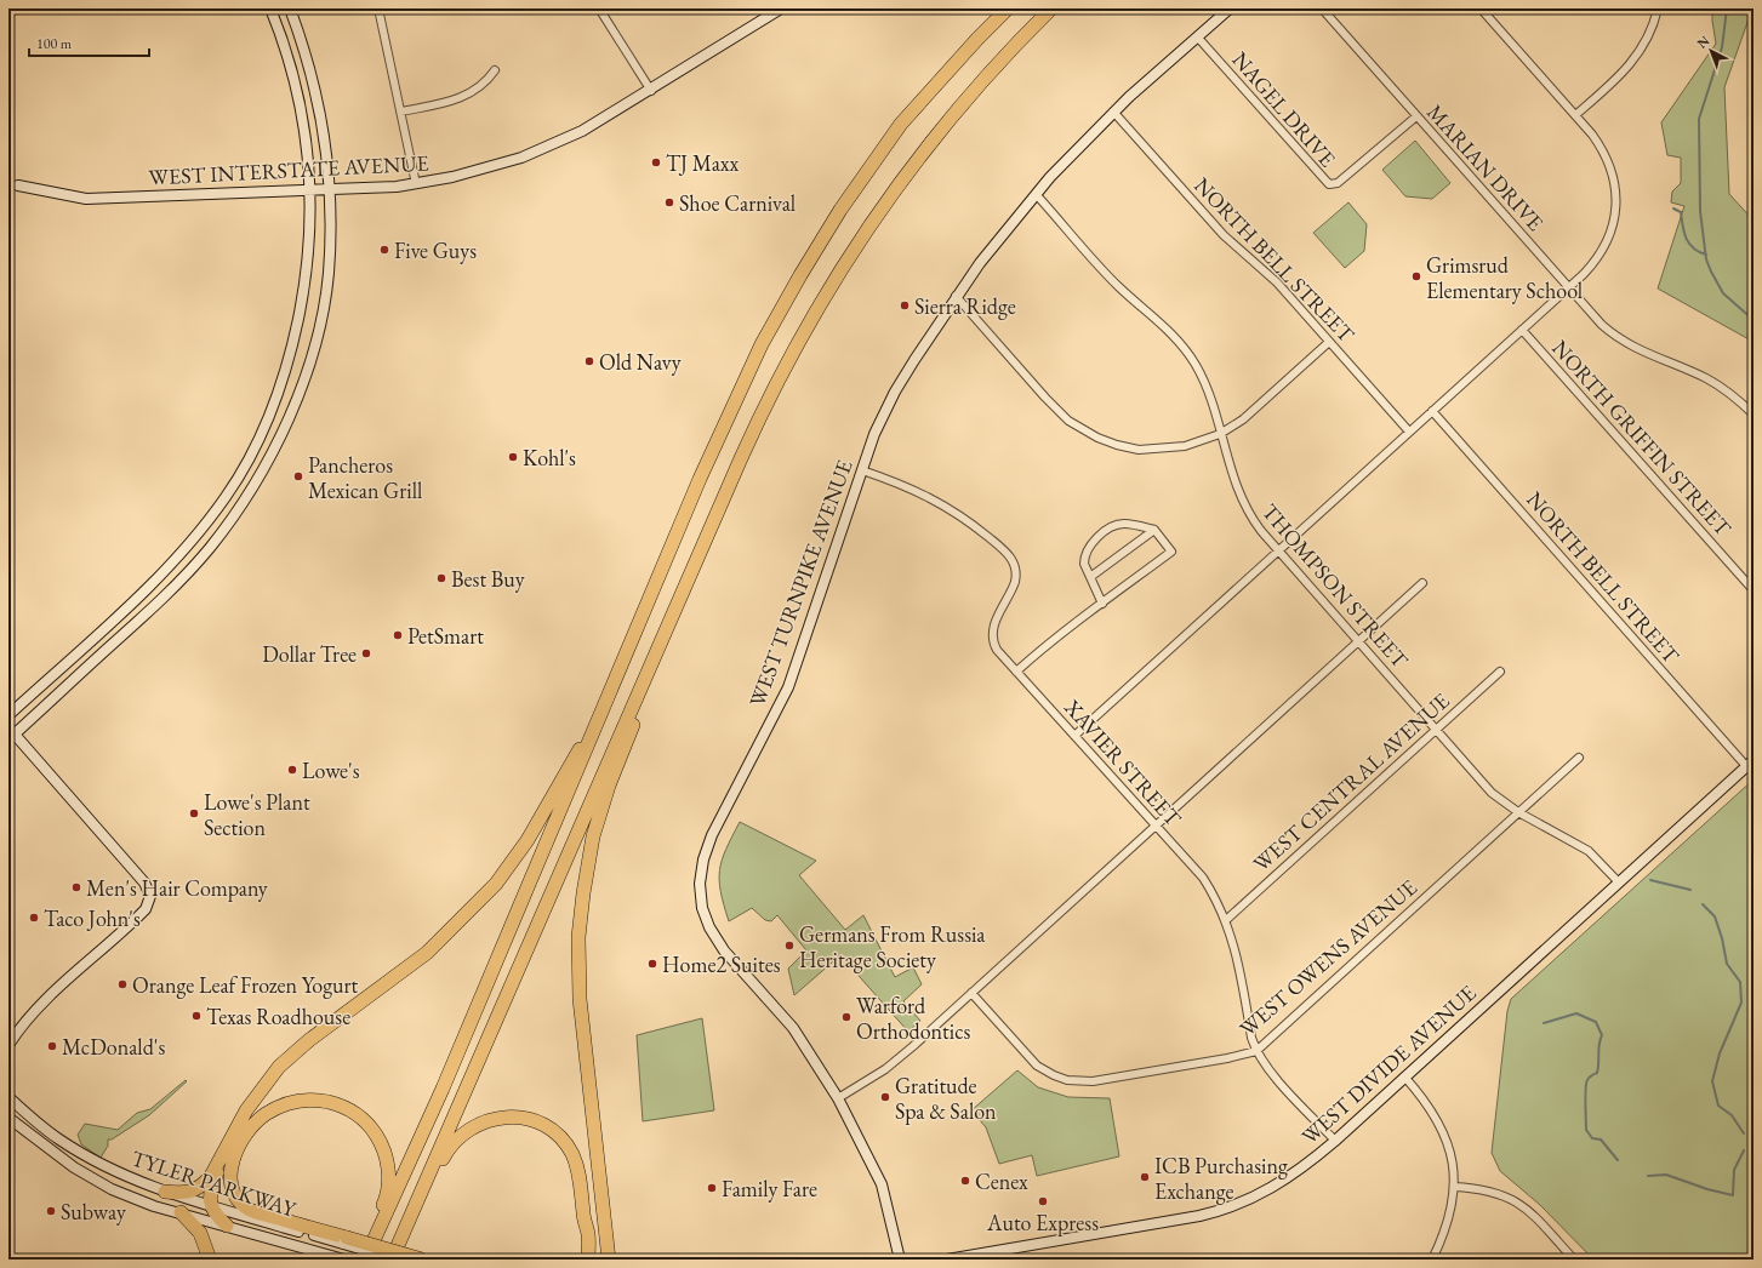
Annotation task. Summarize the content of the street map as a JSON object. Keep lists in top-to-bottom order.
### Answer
{
  "streets": {
    "street": [
      "NAGEL DRIVE",
      "MARIAN DRIVE",
      "WEST INTERSTATE AVENUE",
      "NORTH BELL STREET",
      "NORTH GRIFFIN STREET",
      "WEST TURNPIKE AVENUE",
      "THOMPSON STREET",
      "XAVIER STREET",
      "WEST CENTRAL AVENUE",
      "WEST OWENS AVENUE",
      "WEST DIVIDE AVENUE",
      "TYLER PARKWAY"
    ]
  },
  "crossings": [
    ["NAGEL DRIVE", "MARIAN DRIVE"],
    ["NAGEL DRIVE", "WEST TURNPIKE AVENUE"],
    ["NORTH BELL STREET", "WEST TURNPIKE AVENUE"],
    ["NORTH BELL STREET", "WEST DIVIDE AVENUE"],
    ["WEST TURNPIKE AVENUE", "THOMPSON STREET"],
    ["WEST TURNPIKE AVENUE", "XAVIER STREET"],
    ["THOMPSON STREET", "WEST CENTRAL AVENUE"],
    ["THOMPSON STREET", "WEST OWENS AVENUE"],
    ["THOMPSON STREET", "WEST DIVIDE AVENUE"],
    ["XAVIER STREET", "WEST CENTRAL AVENUE"],
    ["XAVIER STREET", "WEST OWENS AVENUE"],
    ["XAVIER STREET", "WEST DIVIDE AVENUE"]
  ],
  "places": [
    "TJ Maxx",
    "Shoe Carnival",
    "Five Guys",
    "Grimsrud Elementary School",
    "Sierra Ridge",
    "Old Navy",
    "Kohl's",
    "Pancheros Mexican Grill",
    "Best Buy",
    "PetSmart",
    "Dollar Tree",
    "Lowe's",
    "Lowe's Plant Section",
    "Men's Hair Company",
    "Taco John's",
    "Germans From Russia Heritage Society",
    "Home2 Suites",
    "Orange Leaf Frozen Yogurt",
    "Texas Roadhouse",
    "Warford Orthodontics",
    "McDonald's",
    "Gratitude Spa & Salon",
    "ICB Purchasing Exchange",
    "Cenex",
    "Family Fare",
    "Auto Express",
    "Subway"
  ],
  "scale_bar": "100 m",
  "north": "top left"
}
